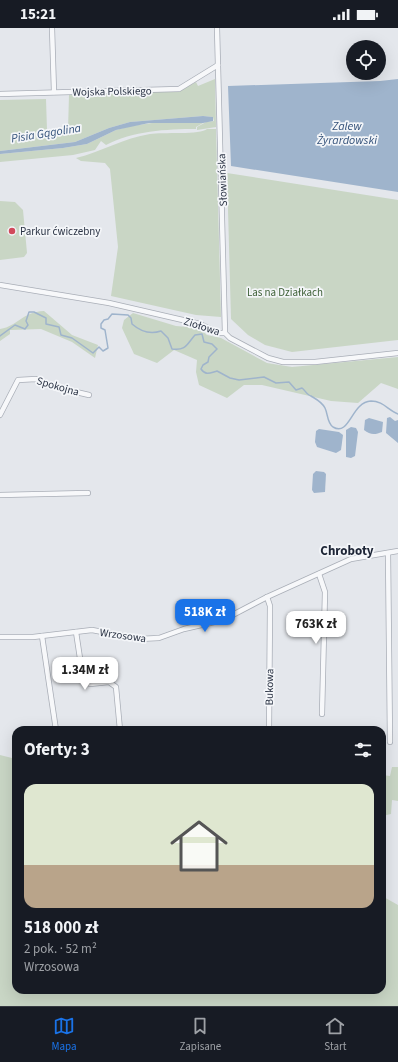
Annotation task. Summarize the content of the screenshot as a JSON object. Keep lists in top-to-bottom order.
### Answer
{
  "streets": {
    "street": [
      "Wojska Polskiego",
      "Słowiańska",
      "Ziołowa",
      "Spokojna",
      "Wrzosowa",
      "Bukowa"
    ]
  },
  "crossings": [
    ["Wojska Polskiego", "Słowiańska"],
    ["Słowiańska", "Ziołowa"],
    ["Wrzosowa", "Bukowa"]
  ],
  "districts": ["Chroboty"],
  "water": ["Zalew Żyrardowski", "Pisia Gągolina"],
  "parks": ["Las na Działkach"],
  "places": ["Parkur ćwiczebny"],
  "page": {
    "status": "15:21",
    "price": ["518K zł", "763K zł", "1.34M zł"],
    "heading": "Oferty: 3",
    "list": [
      {
        "name": "518 000 zł",
        "note": "2 pok. · 52 m² · Wrzosowa"
      }
    ],
    "tabs": ["Mapa", "Zapisane", "Start"]
  }
}
